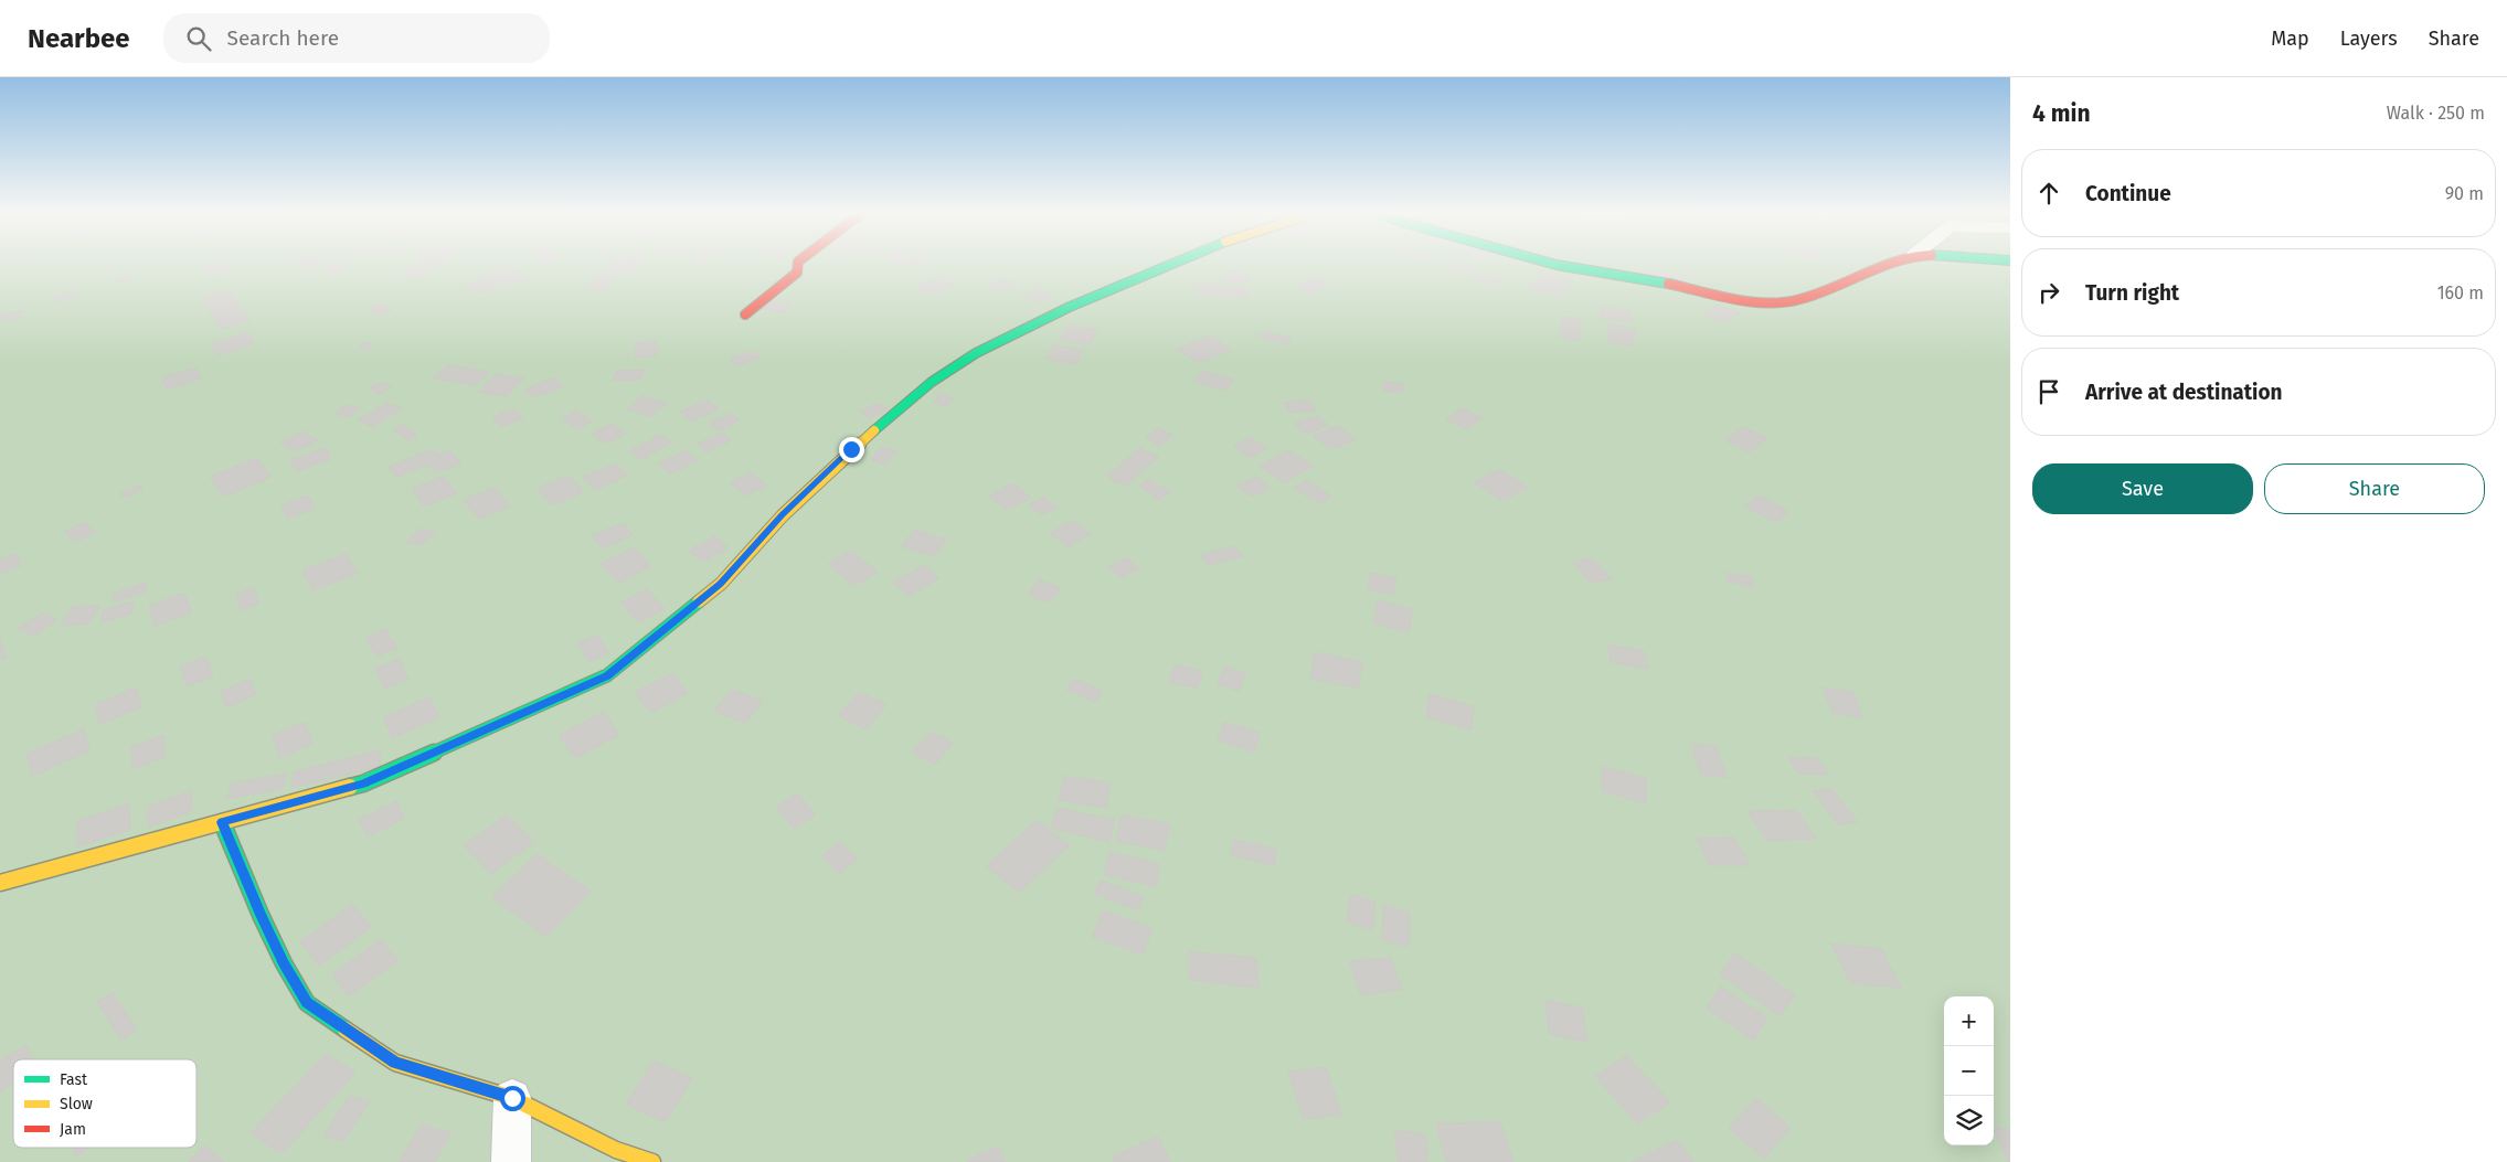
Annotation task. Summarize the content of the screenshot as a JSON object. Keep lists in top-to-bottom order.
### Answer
{
  "legend": ["Fast", "Slow", "Jam"],
  "page": {
    "header": "Nearbee",
    "search": "Search here",
    "nav": ["Map", "Layers", "Share"],
    "heading": ["4 min", "Walk · 250 m"],
    "list": [
      ["Continue", "90 m"],
      ["Turn right", "160 m"],
      "Arrive at destination"
    ],
    "buttons": ["Save", "Share"],
    "map_buttons": ["+", "−"]
  }
}
